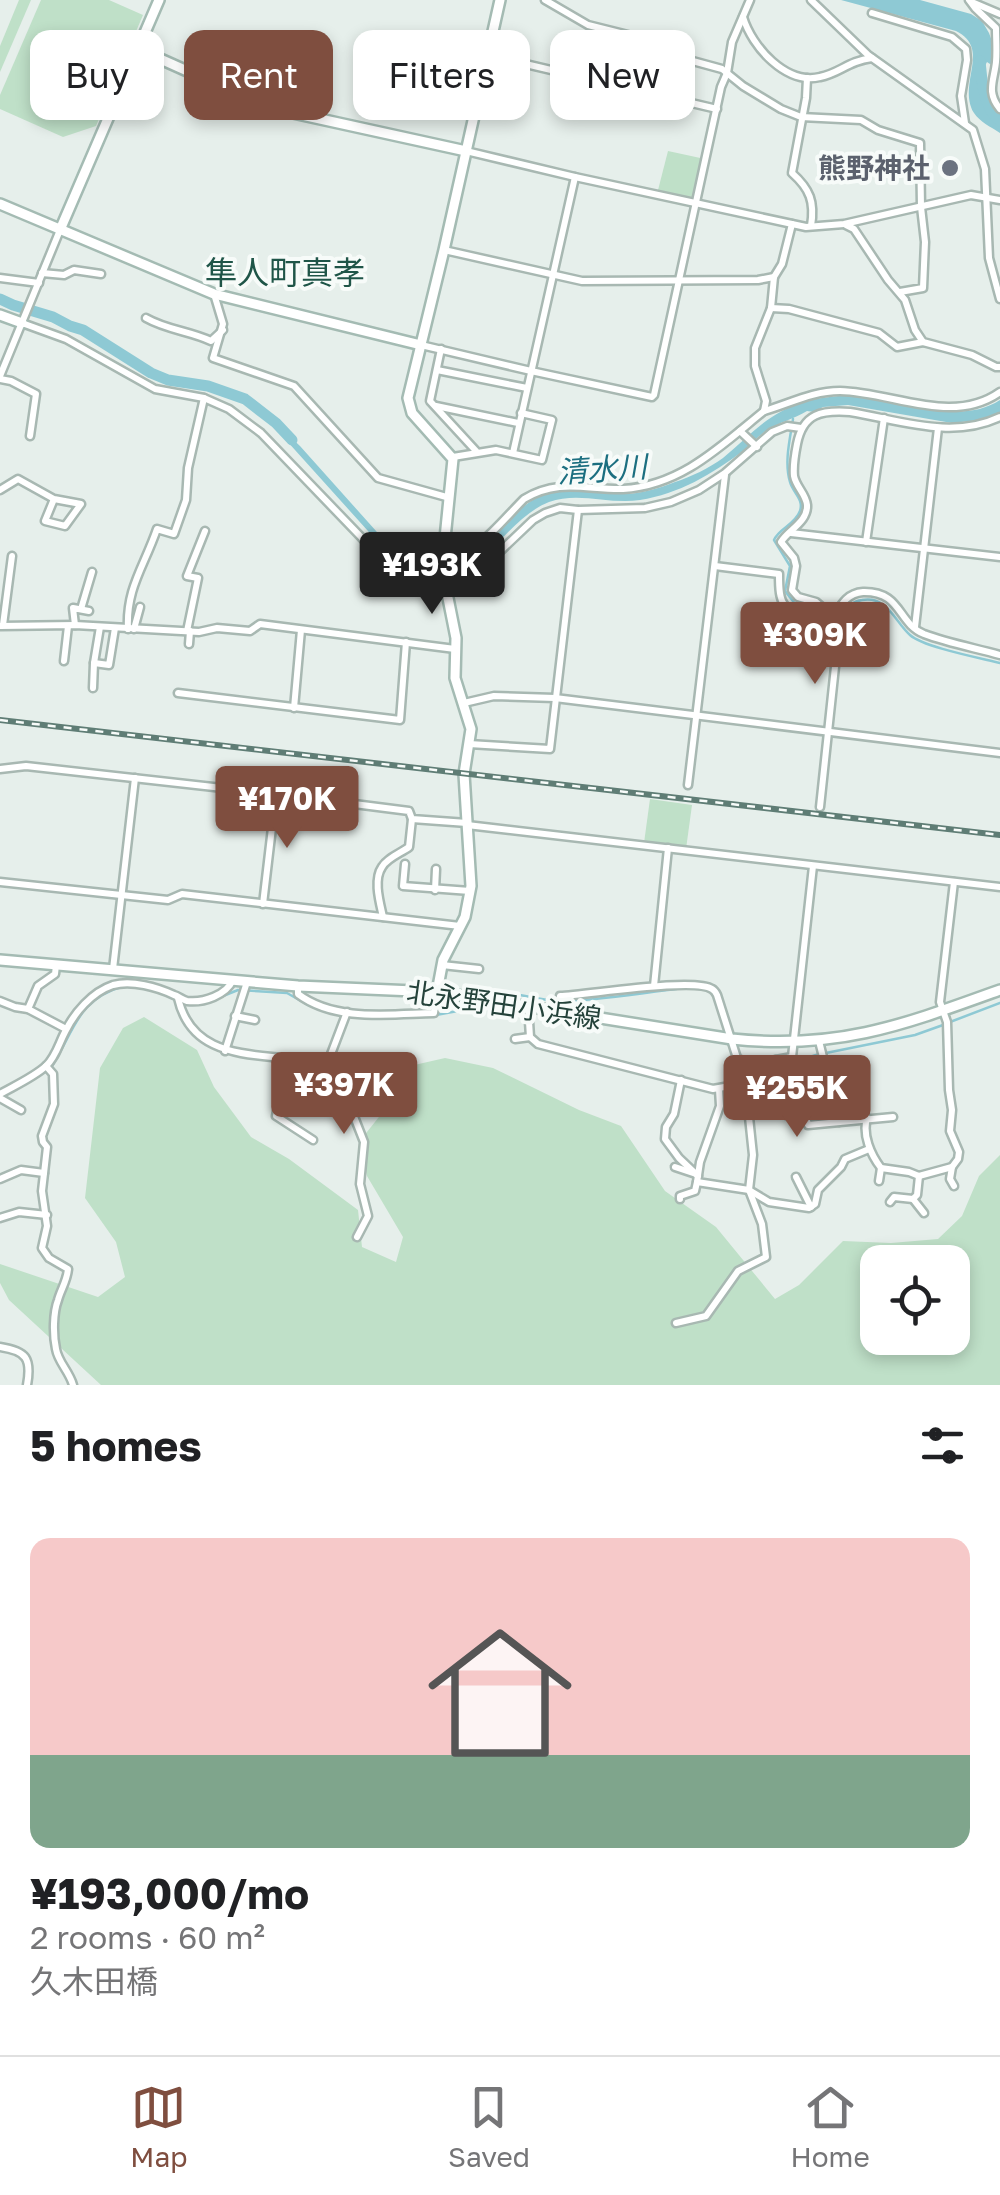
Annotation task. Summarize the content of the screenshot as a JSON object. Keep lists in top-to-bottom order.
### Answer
{
  "streets": {
    "street": ["北永野田小浜線"]
  },
  "districts": ["隼人町真孝"],
  "water": ["清水川"],
  "places": ["熊野神社"],
  "page": {
    "chip": [
      "Buy",
      "Rent",
      "Filters",
      "New"
    ],
    "price": [
      "¥193K",
      "¥309K",
      "¥170K",
      "¥397K",
      "¥255K"
    ],
    "heading": "5 homes",
    "list": [
      {
        "name": "¥193,000/mo",
        "note": "2 rooms · 60 m² · 久木田橋"
      }
    ],
    "tabs": ["Map", "Saved", "Home"]
  }
}
